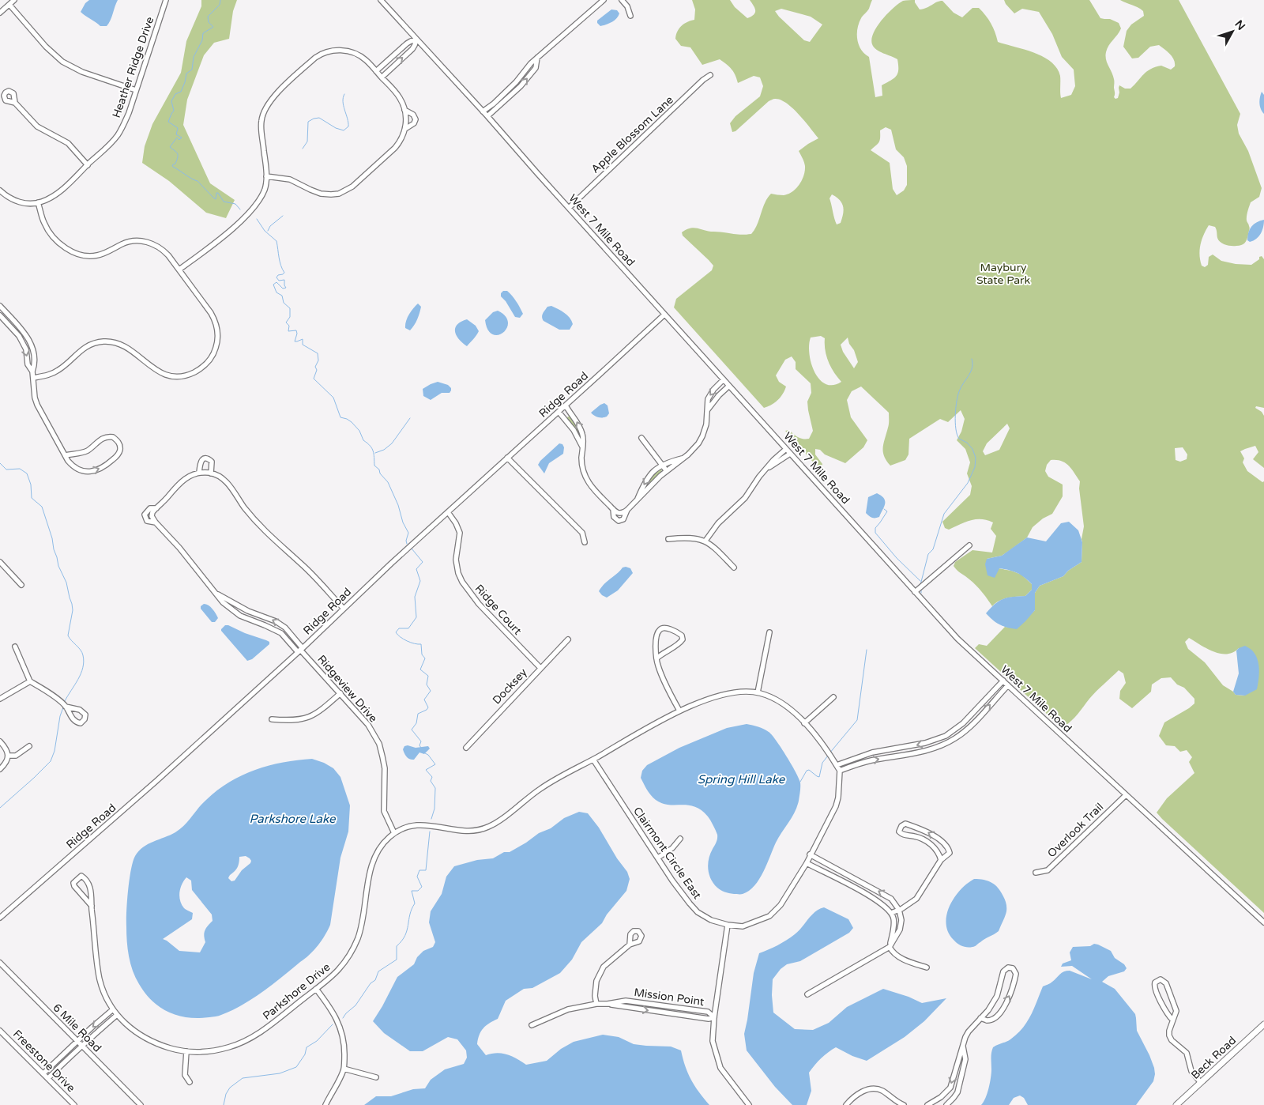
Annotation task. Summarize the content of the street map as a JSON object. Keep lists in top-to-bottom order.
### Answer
{
  "streets": {
    "main road": ["Beck Road"],
    "street": [
      "Heather Ridge Drive",
      "Apple Blossom Lane",
      "West 7 Mile Road",
      "Ridge Road",
      "Ridge Court",
      "Docksey",
      "Ridgeview Drive",
      "Overlook Trail",
      "Clairmont Circle East",
      "Parkshore Drive",
      "Mission Point",
      "6 Mile Road",
      "Freestone Drive"
    ]
  },
  "crossings": [
    ["Apple Blossom Lane", "West 7 Mile Road"],
    ["West 7 Mile Road", "Ridge Road"],
    ["West 7 Mile Road", "Overlook Trail"],
    ["Ridge Road", "Ridge Court"],
    ["Ridge Road", "Ridgeview Drive"],
    ["Ridge Court", "Docksey"],
    ["Ridgeview Drive", "Parkshore Drive"],
    ["Clairmont Circle East", "Parkshore Drive"]
  ],
  "water": ["Spring Hill Lake", "Parkshore Lake"],
  "parks": ["Maybury State Park"],
  "north": "top right"
}
